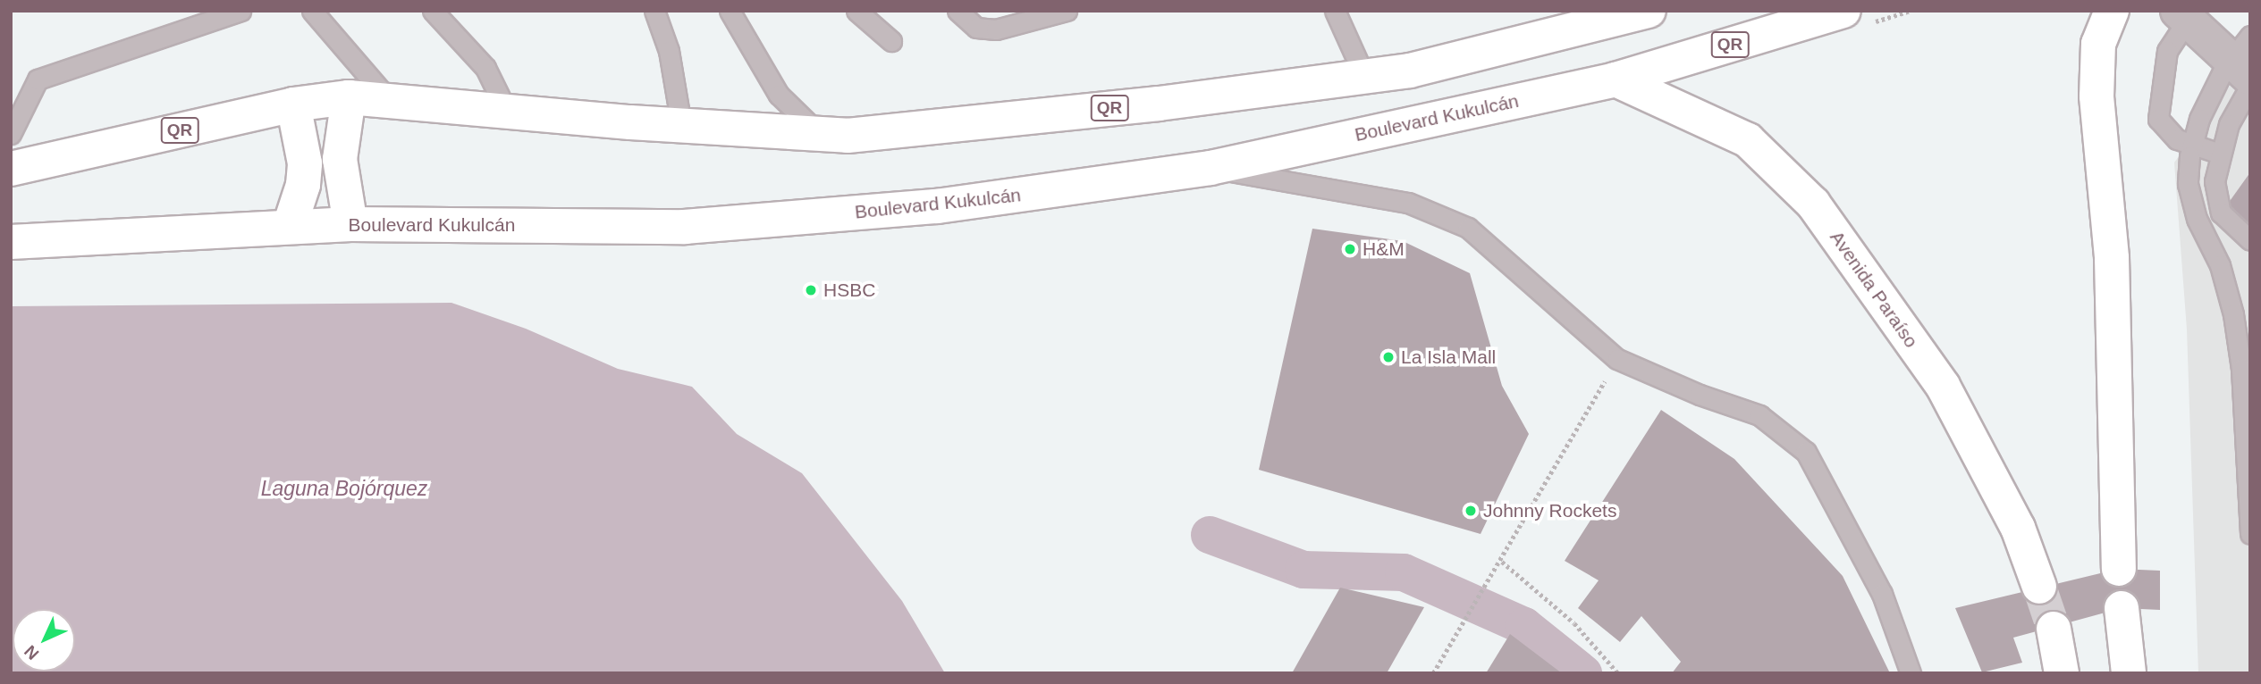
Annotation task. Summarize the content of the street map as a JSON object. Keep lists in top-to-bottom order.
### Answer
{
  "streets": {
    "main road": ["QR", "Boulevard Kukulcán", "Avenida Paraíso"]
  },
  "crossings": [
    ["Boulevard Kukulcán", "Avenida Paraíso"]
  ],
  "water": ["Laguna Bojórquez"],
  "places": [
    "H&M",
    "HSBC",
    "La Isla Mall",
    "Johnny Rockets"
  ],
  "north": "bottom left"
}
